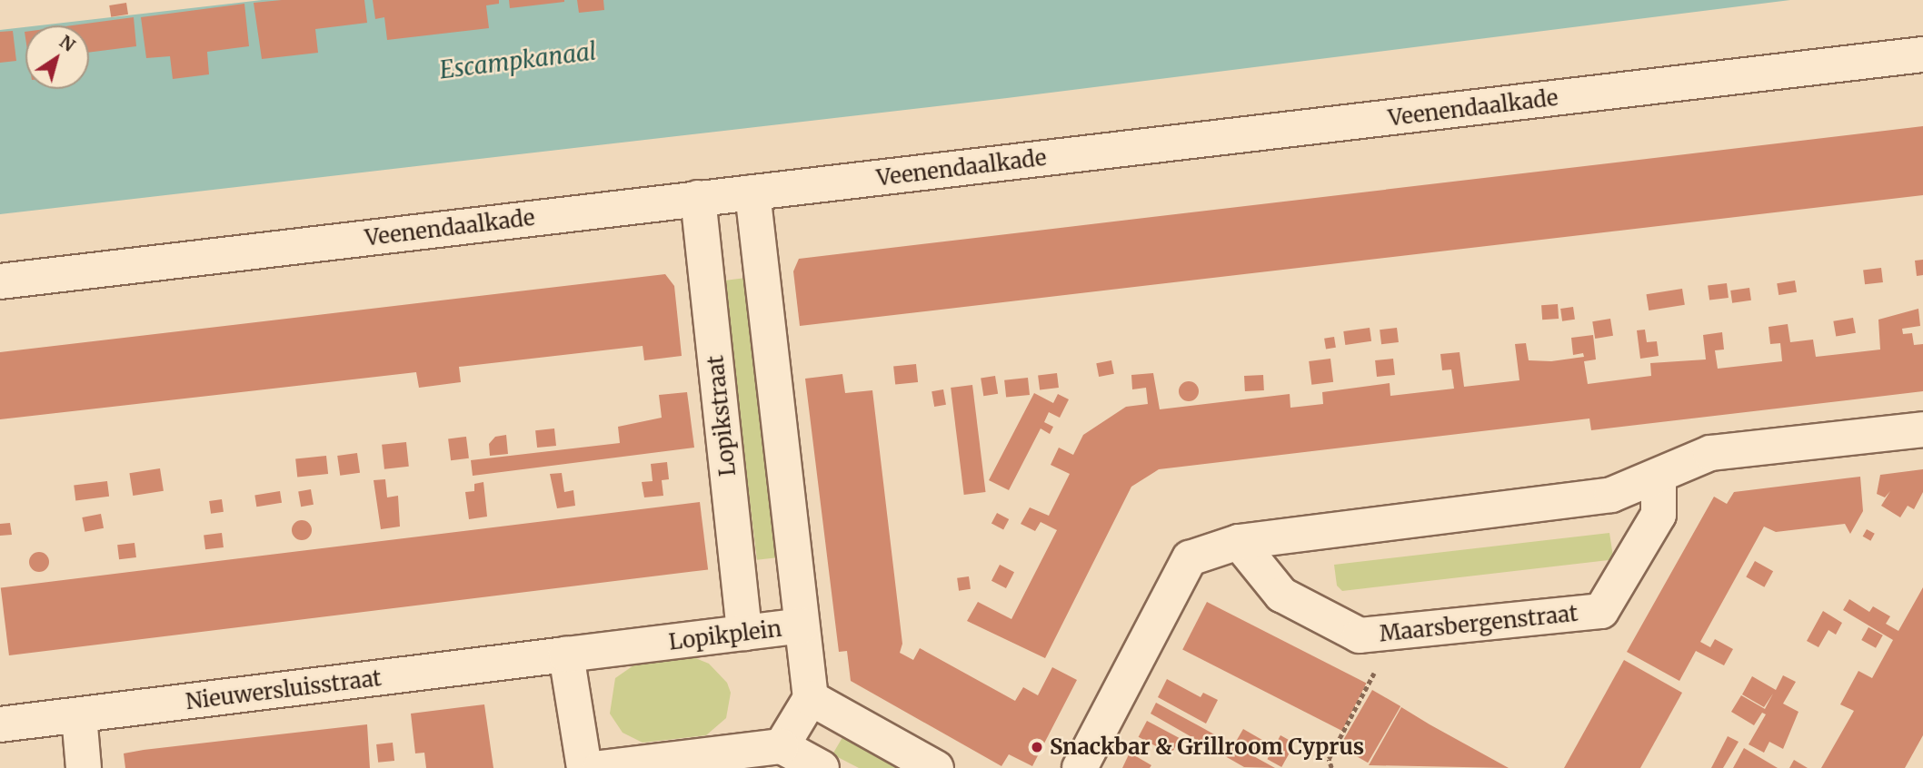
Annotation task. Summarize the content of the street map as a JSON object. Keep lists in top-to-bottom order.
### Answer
{
  "streets": {
    "street": [
      "Veenendaalkade",
      "Lopikstraat",
      "Maarsbergenstraat",
      "Lopikplein",
      "Nieuwersluisstraat"
    ]
  },
  "crossings": [
    ["Veenendaalkade", "Lopikstraat"],
    ["Lopikstraat", "Lopikplein"],
    ["Lopikplein", "Nieuwersluisstraat"]
  ],
  "water": ["Escampkanaal"],
  "places": ["Snackbar & Grillroom Cyprus"],
  "north": "top right"
}
